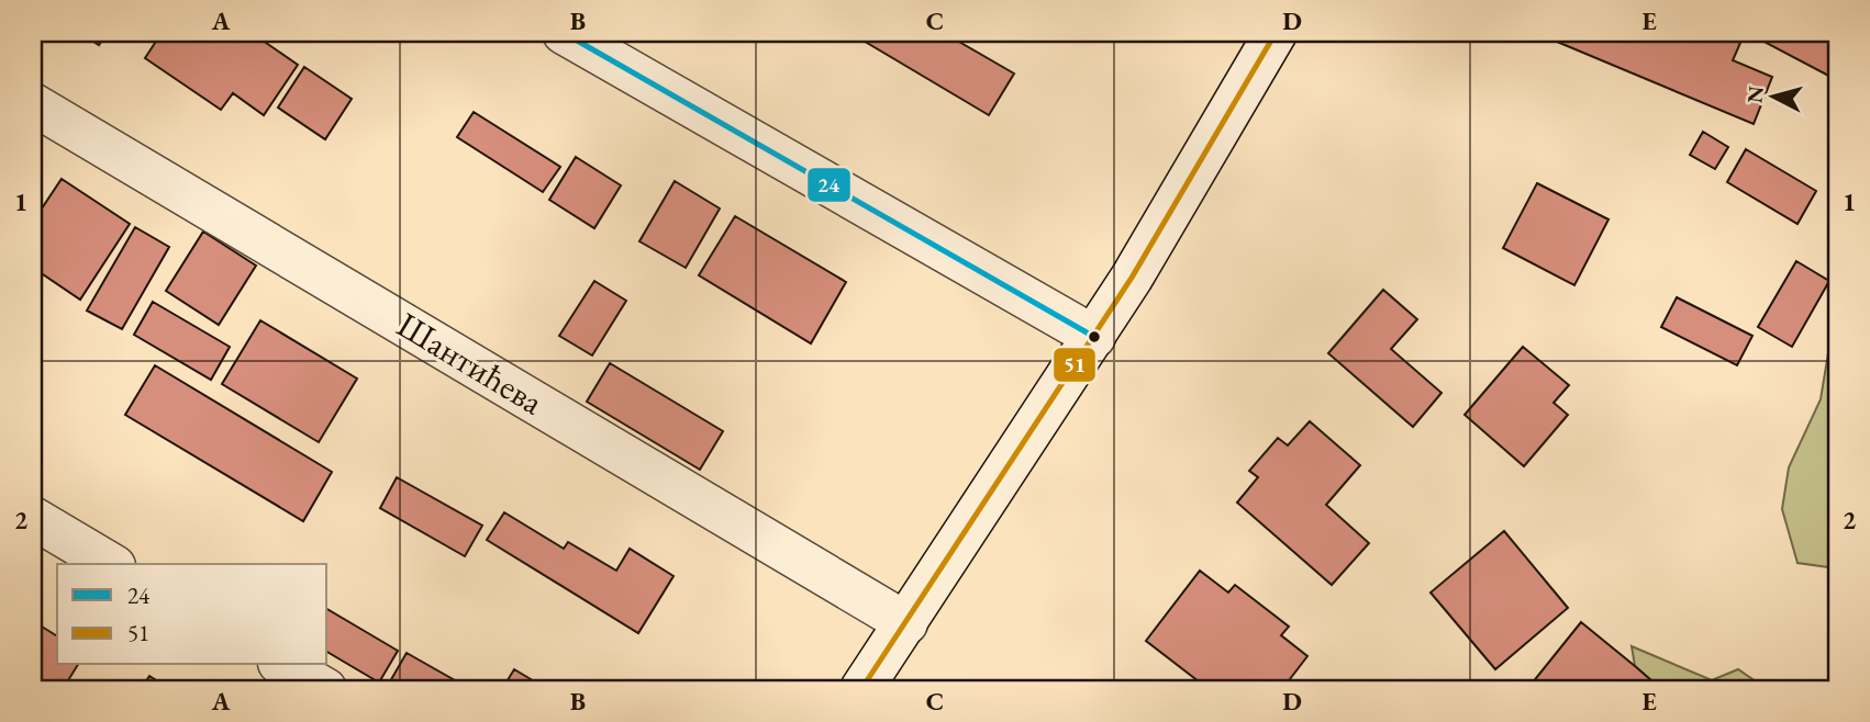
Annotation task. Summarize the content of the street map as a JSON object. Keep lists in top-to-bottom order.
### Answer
{
  "streets": {
    "street": ["Шантићева"]
  },
  "lines": ["transit line 24", "transit line 51"],
  "legend": ["24", "51"],
  "north": "left",
  "grid": {
    "columns": [
      "A",
      "B",
      "C",
      "D",
      "E"
    ],
    "rows": ["1", "2"]
  }
}
